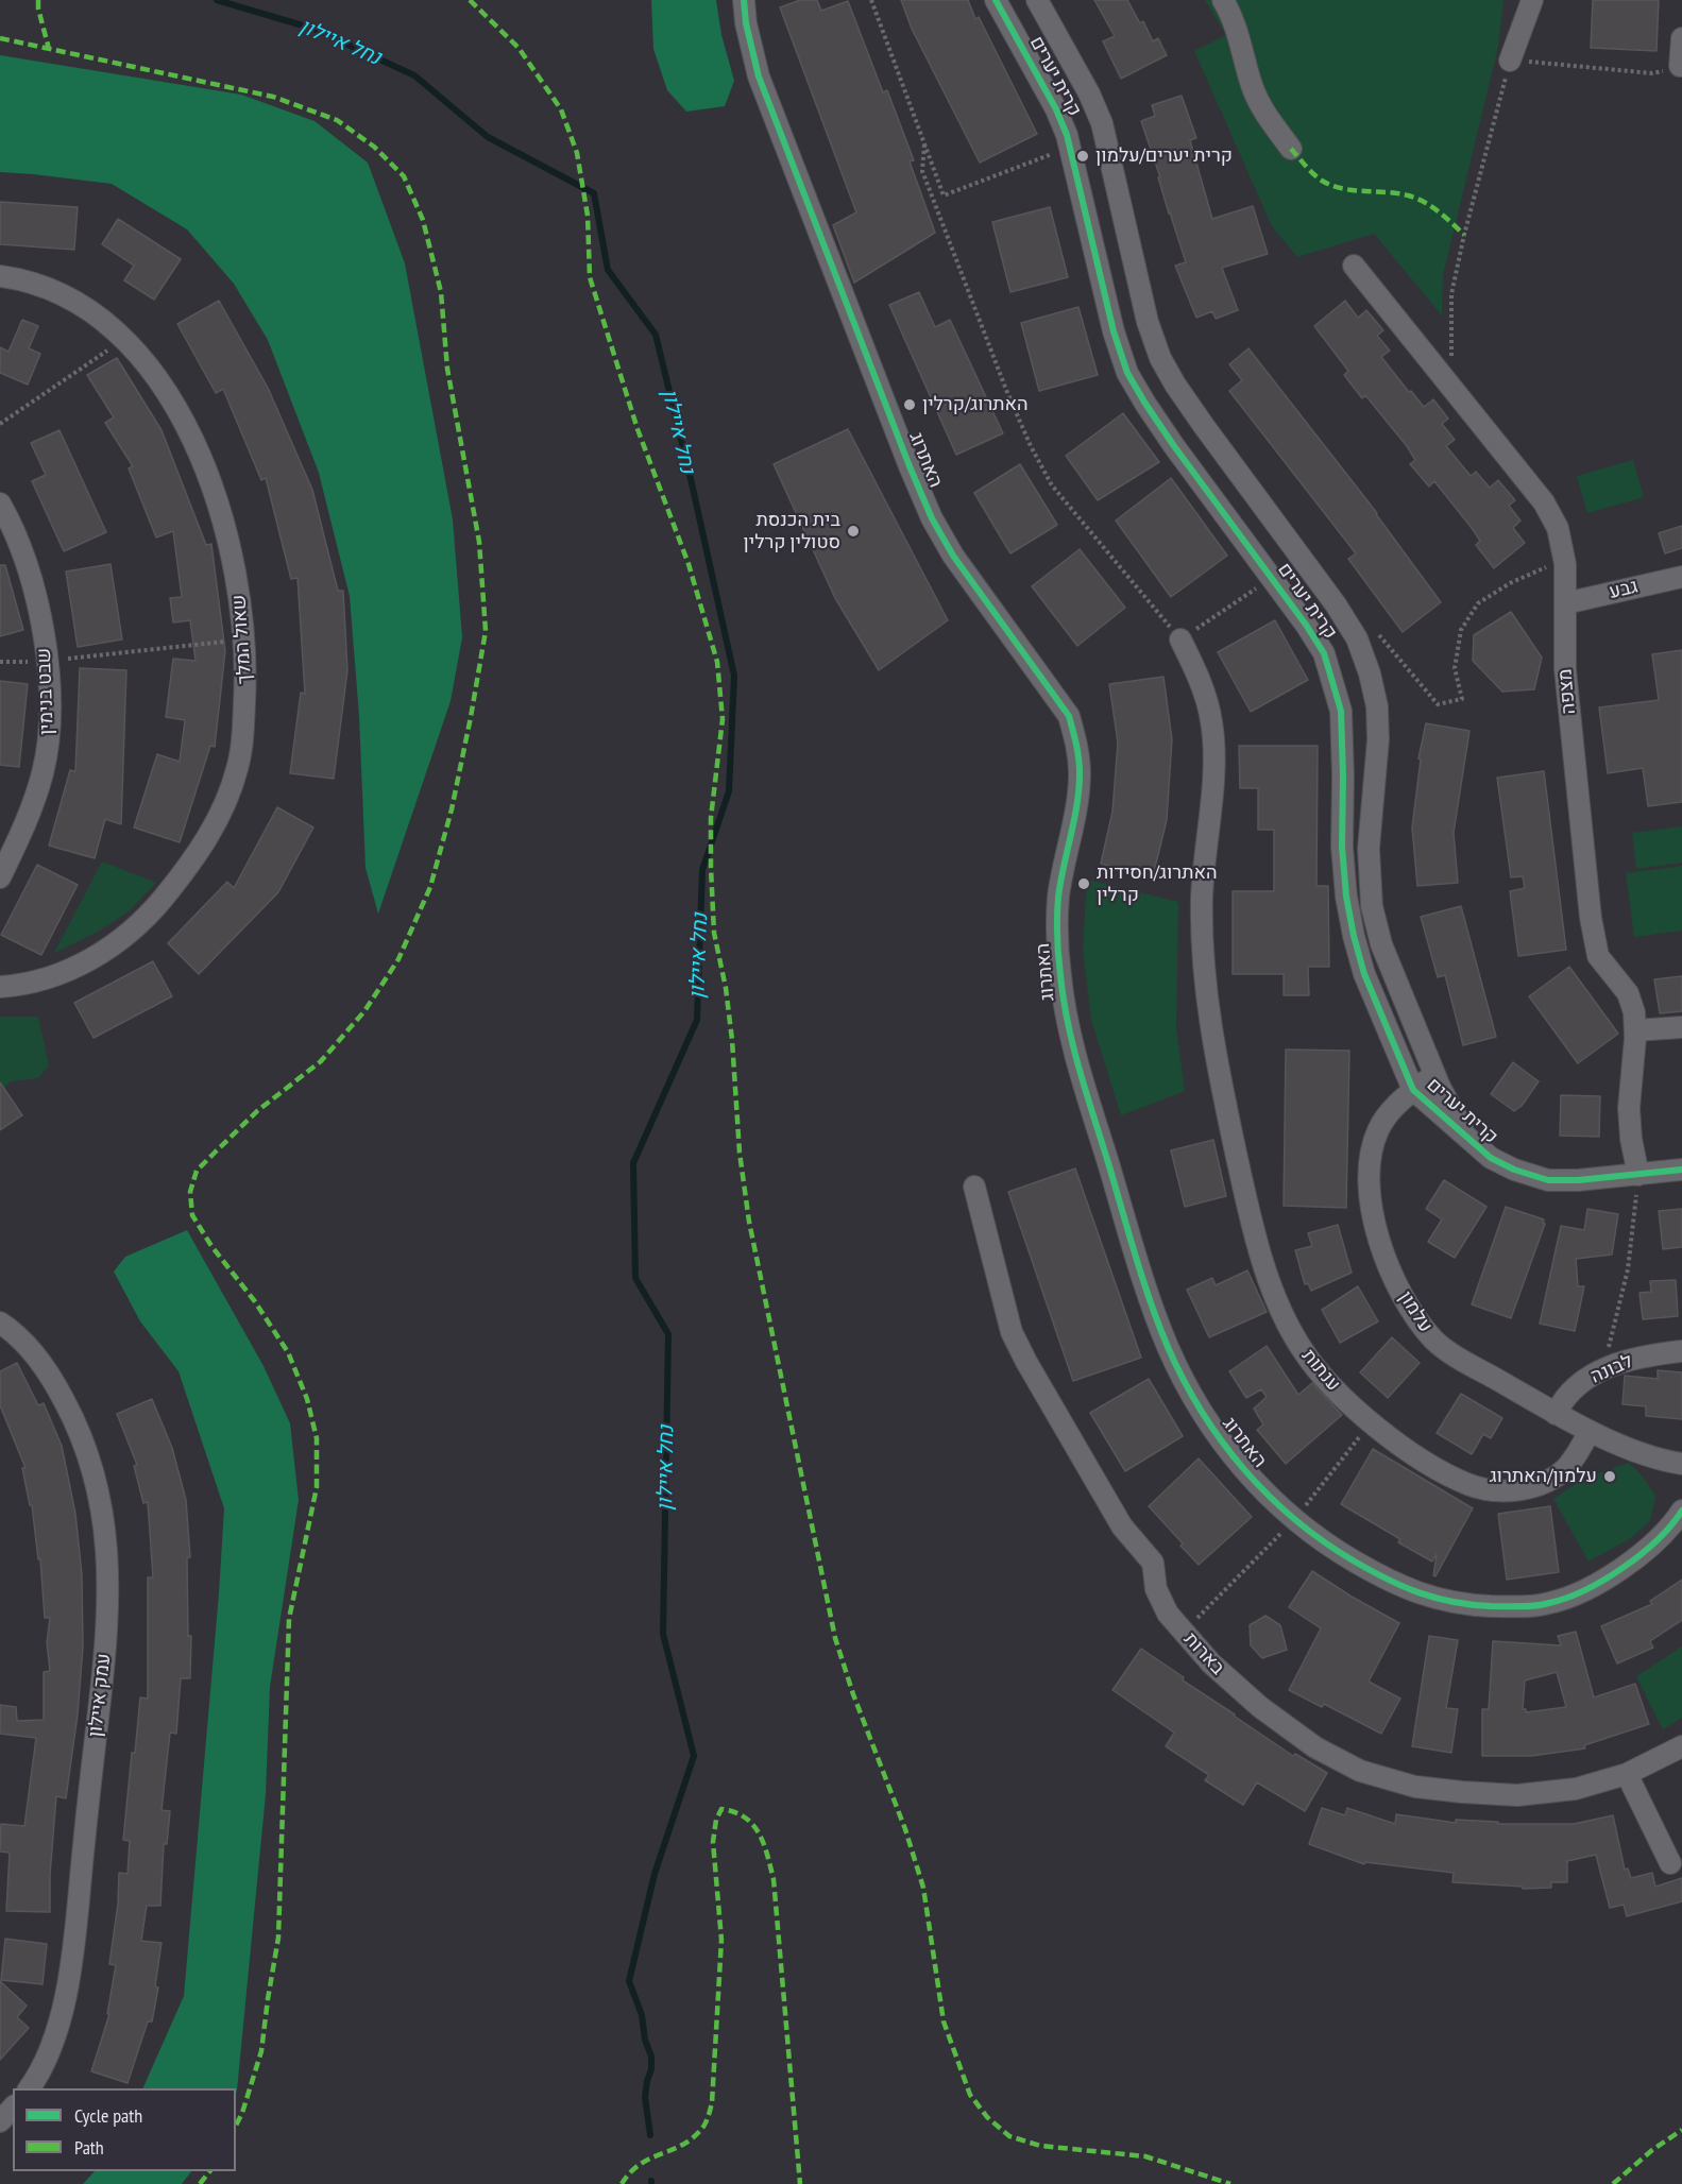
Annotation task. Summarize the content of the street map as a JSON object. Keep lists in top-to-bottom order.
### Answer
{
  "streets": {
    "street": [
      "קרית יערים",
      "האתרוג",
      "גבע",
      "שאול המלך",
      "שבט בנימין",
      "מצפה",
      "עלמון",
      "לבונה",
      "ענתות",
      "בארות",
      "עמק איילון"
    ]
  },
  "crossings": [
    ["קרית יערים", "מצפה"],
    ["קרית יערים", "עלמון"],
    ["גבע", "מצפה"],
    ["עלמון", "לבונה"],
    ["עלמון", "ענתות"]
  ],
  "water": ["נחל איילון"],
  "places": [
    "קרית יערים/עלמון",
    "האתרוג/קרלין",
    "בית הכנסת סטולין קרלין",
    "האתרוג/חסידות קרלין",
    "עלמון/האתרוג"
  ],
  "legend": ["Cycle path", "Path"]
}
